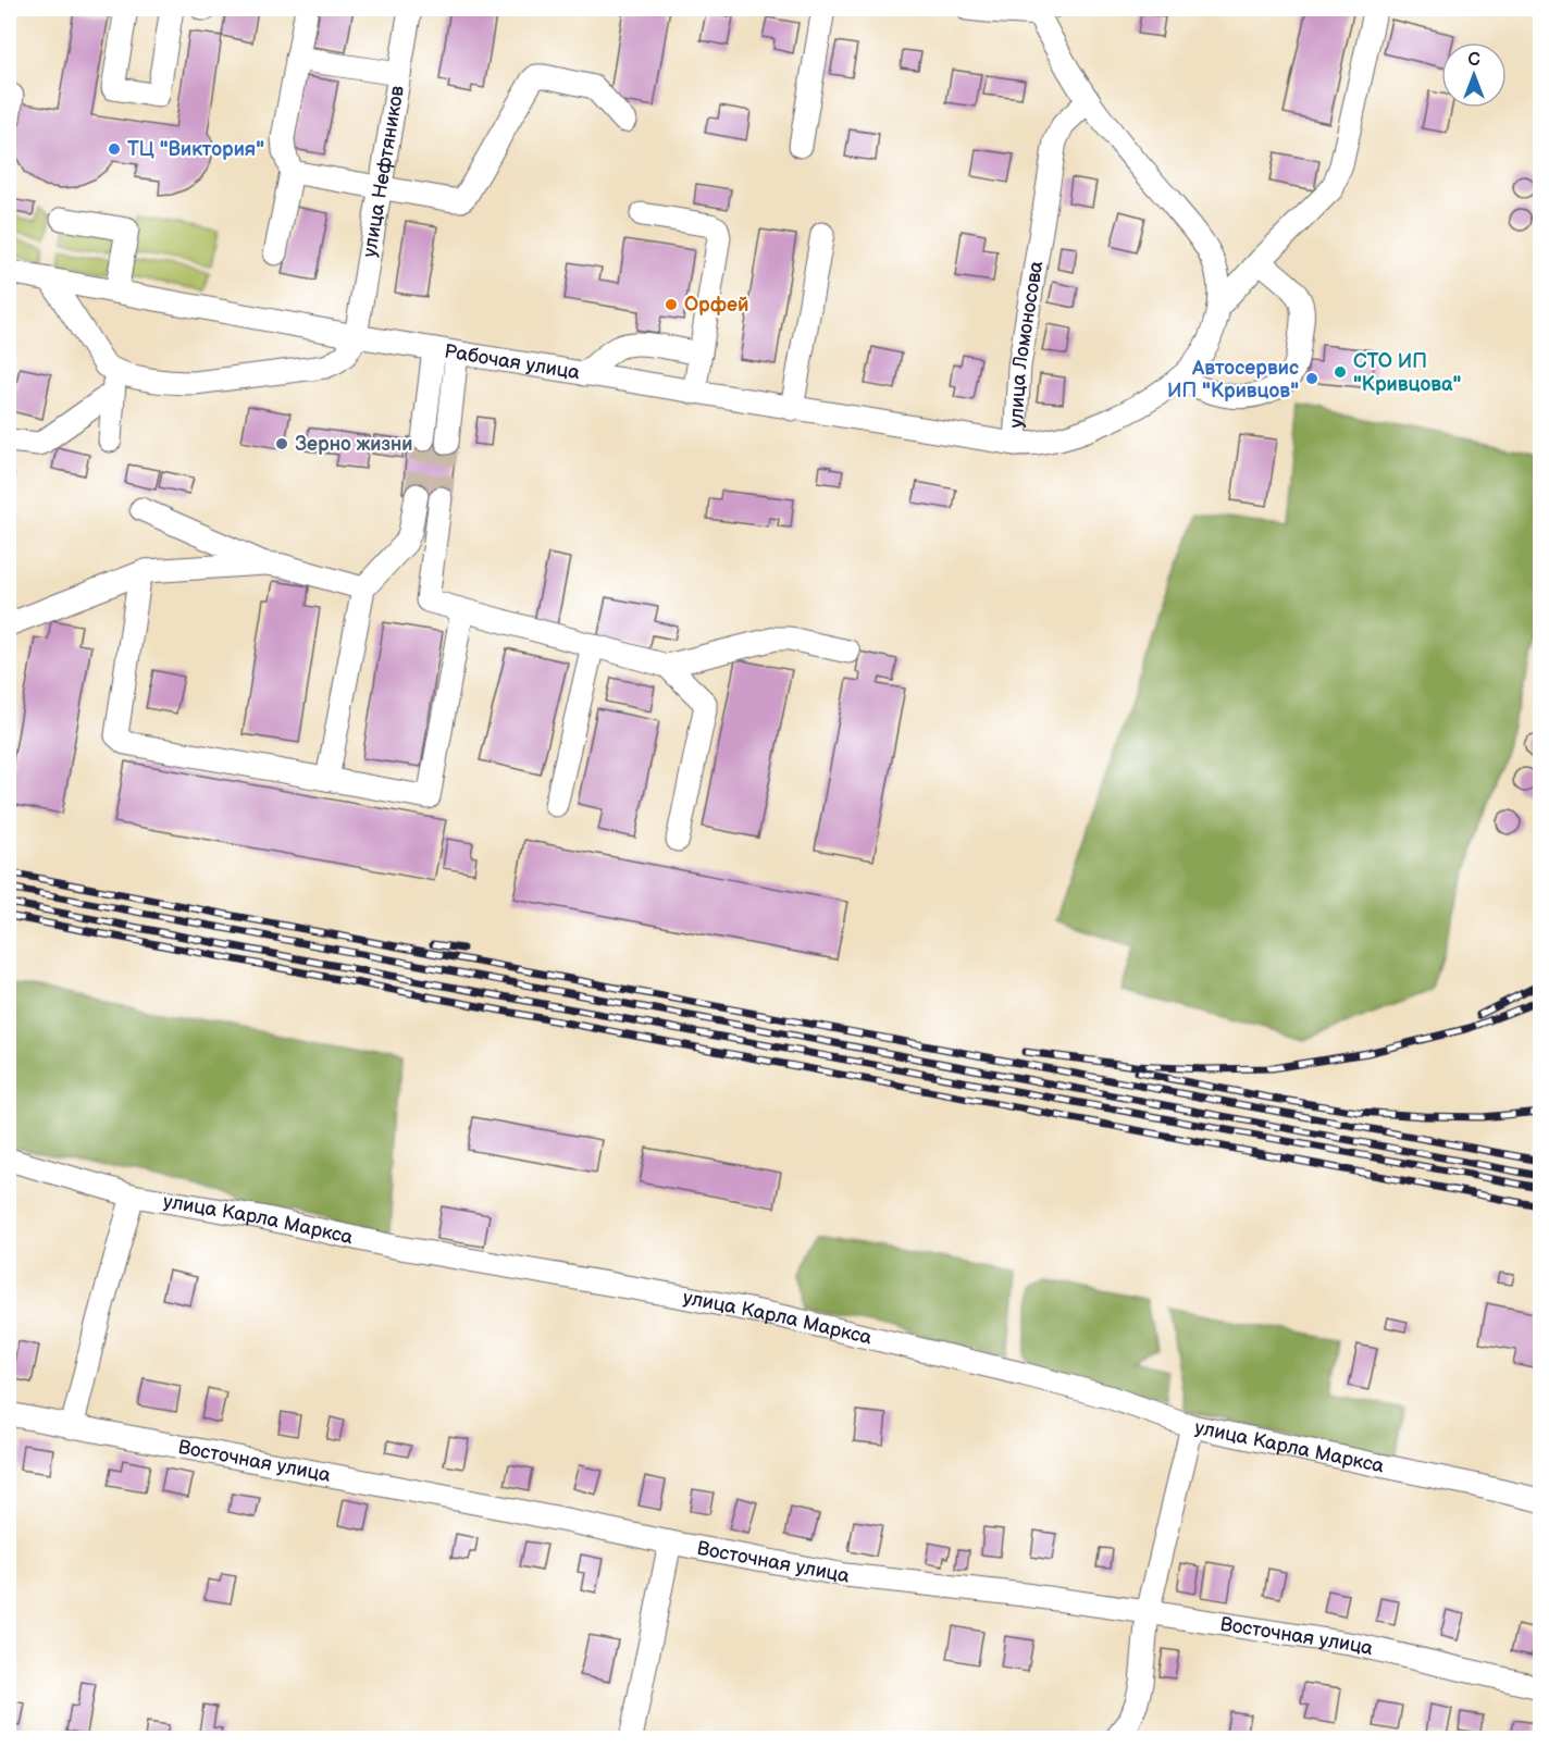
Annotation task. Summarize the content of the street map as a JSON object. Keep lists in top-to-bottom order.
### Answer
{
  "streets": {
    "street": [
      "улица Нефтяников",
      "улица Ломоносова",
      "Рабочая улица",
      "улица Карла Маркса",
      "Восточная улица"
    ]
  },
  "crossings": [
    ["улица Нефтяников", "Рабочая улица"],
    ["улица Ломоносова", "Рабочая улица"]
  ],
  "places": [
    "ТЦ \"Виктория\"",
    "Орфей",
    "СТО ИП \"Кривцова\"",
    "Автосервис ИП \"Кривцов\"",
    "Зерно жизни"
  ],
  "north": "top"
}
